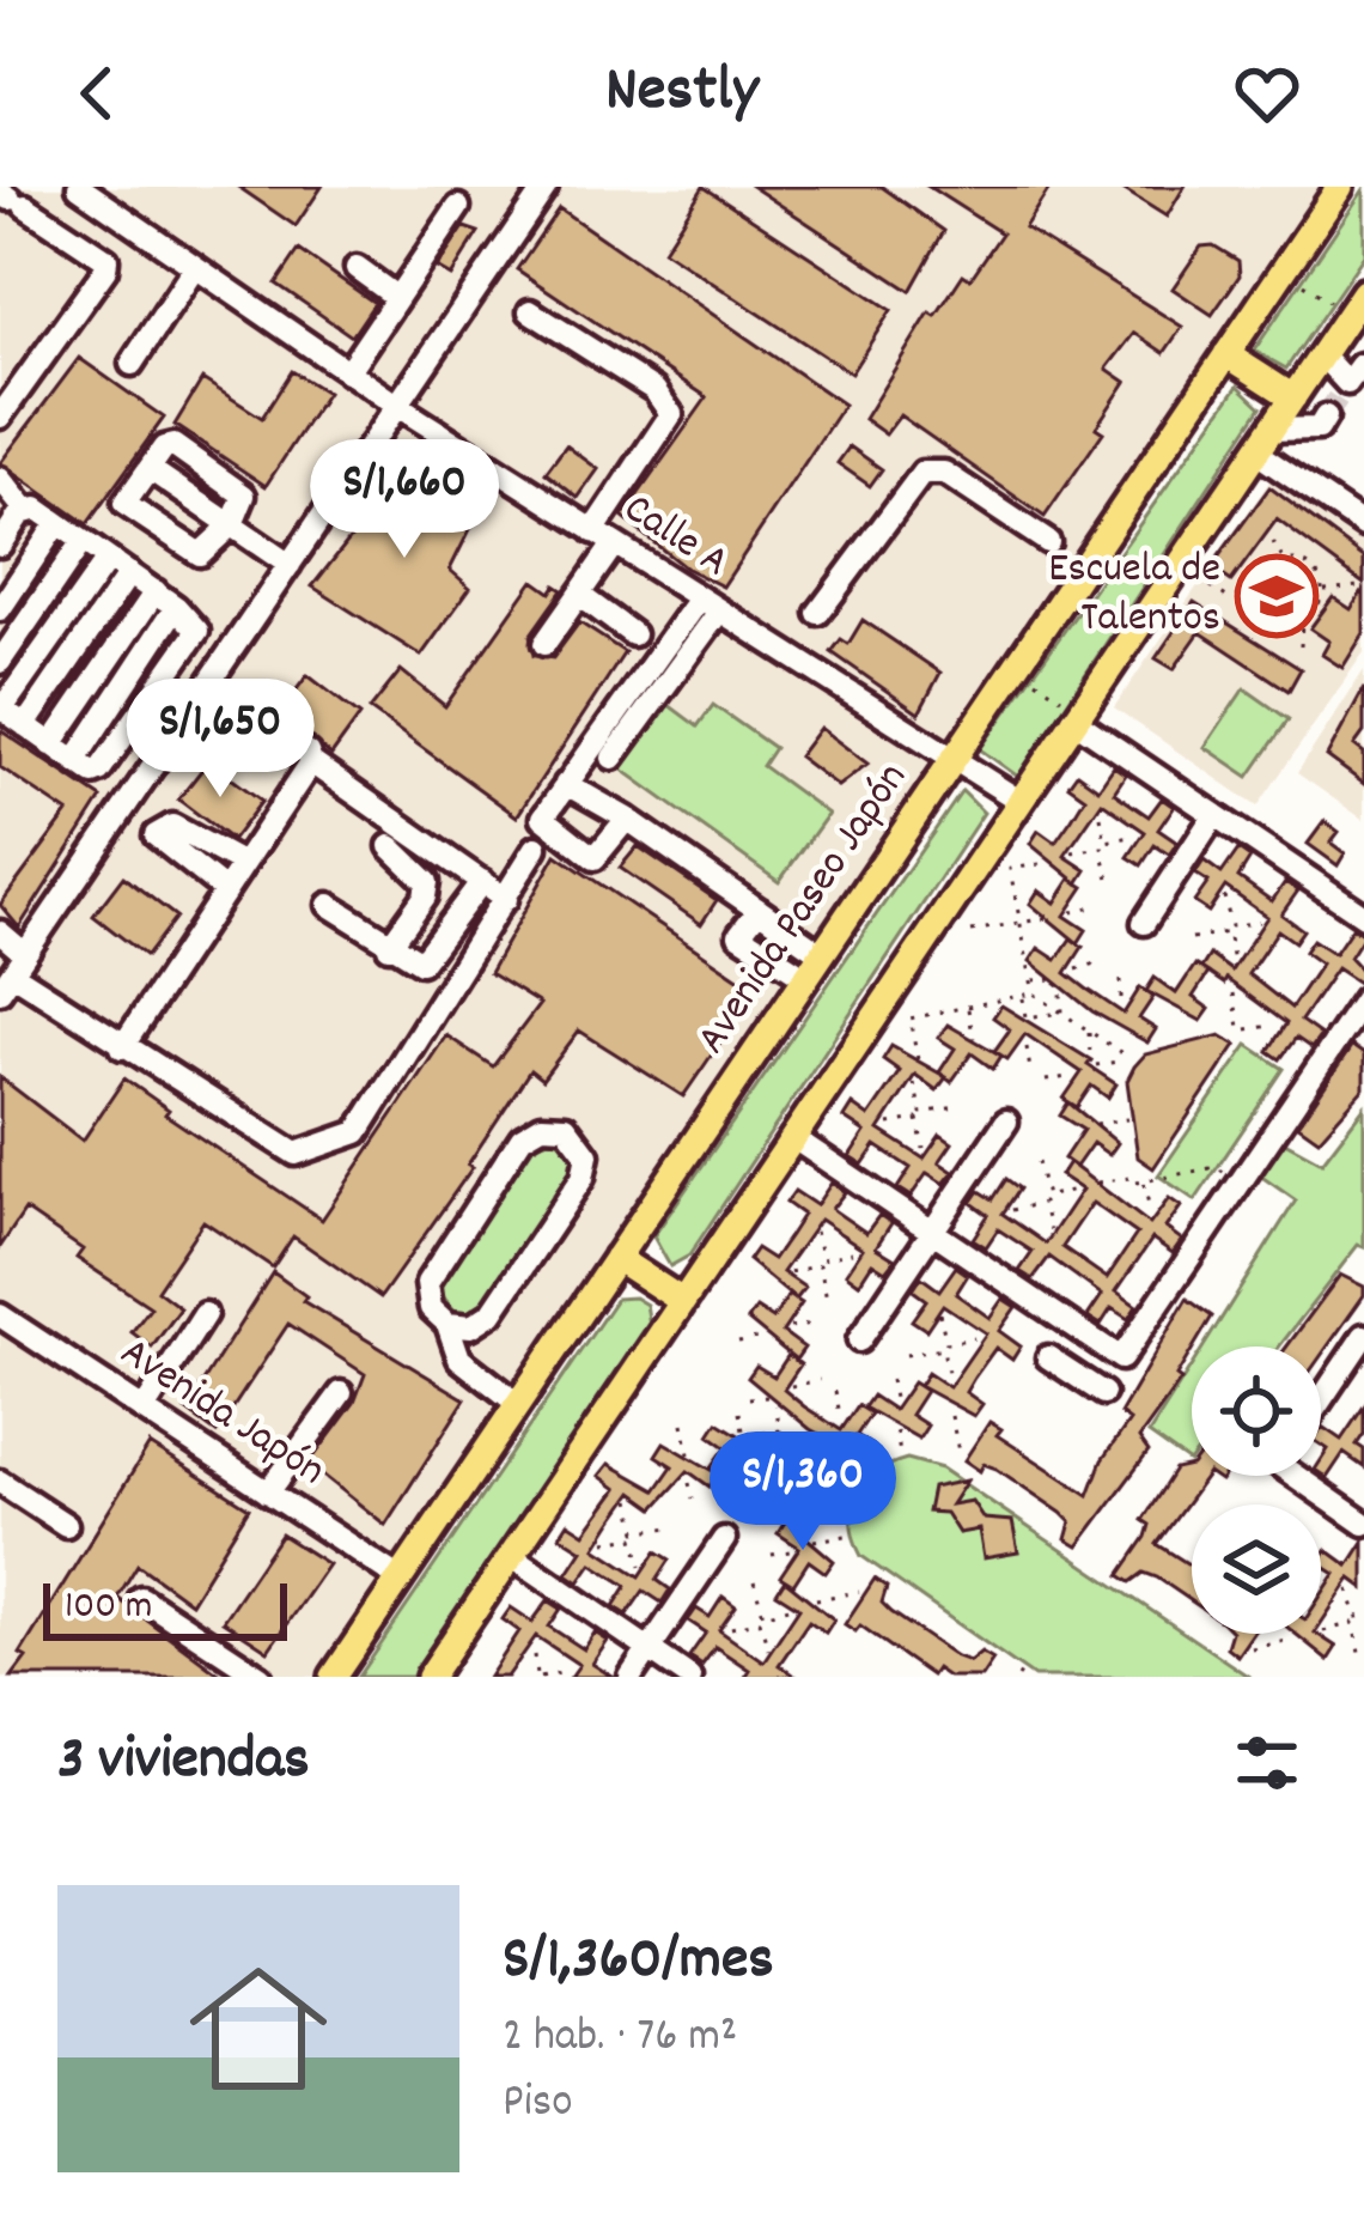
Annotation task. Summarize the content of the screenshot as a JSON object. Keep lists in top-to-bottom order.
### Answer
{
  "streets": {
    "main road": ["Avenida Paseo Japón"],
    "street": ["Calle A", "Avenida Japón"]
  },
  "crossings": [
    ["Calle A", "Avenida Paseo Japón"],
    ["Avenida Paseo Japón", "Avenida Japón"]
  ],
  "places": {
    "school or university": ["Escuela de Talentos"]
  },
  "scale_bar": "100 m",
  "page": {
    "header": "Nestly",
    "price": ["S/1,660", "S/1,650", "S/1,360"],
    "scale": "100 m",
    "heading": "3 viviendas",
    "list": [
      {
        "name": "S/1,360/mes",
        "note": "2 hab. · 76 m² · Piso"
      }
    ]
  }
}
